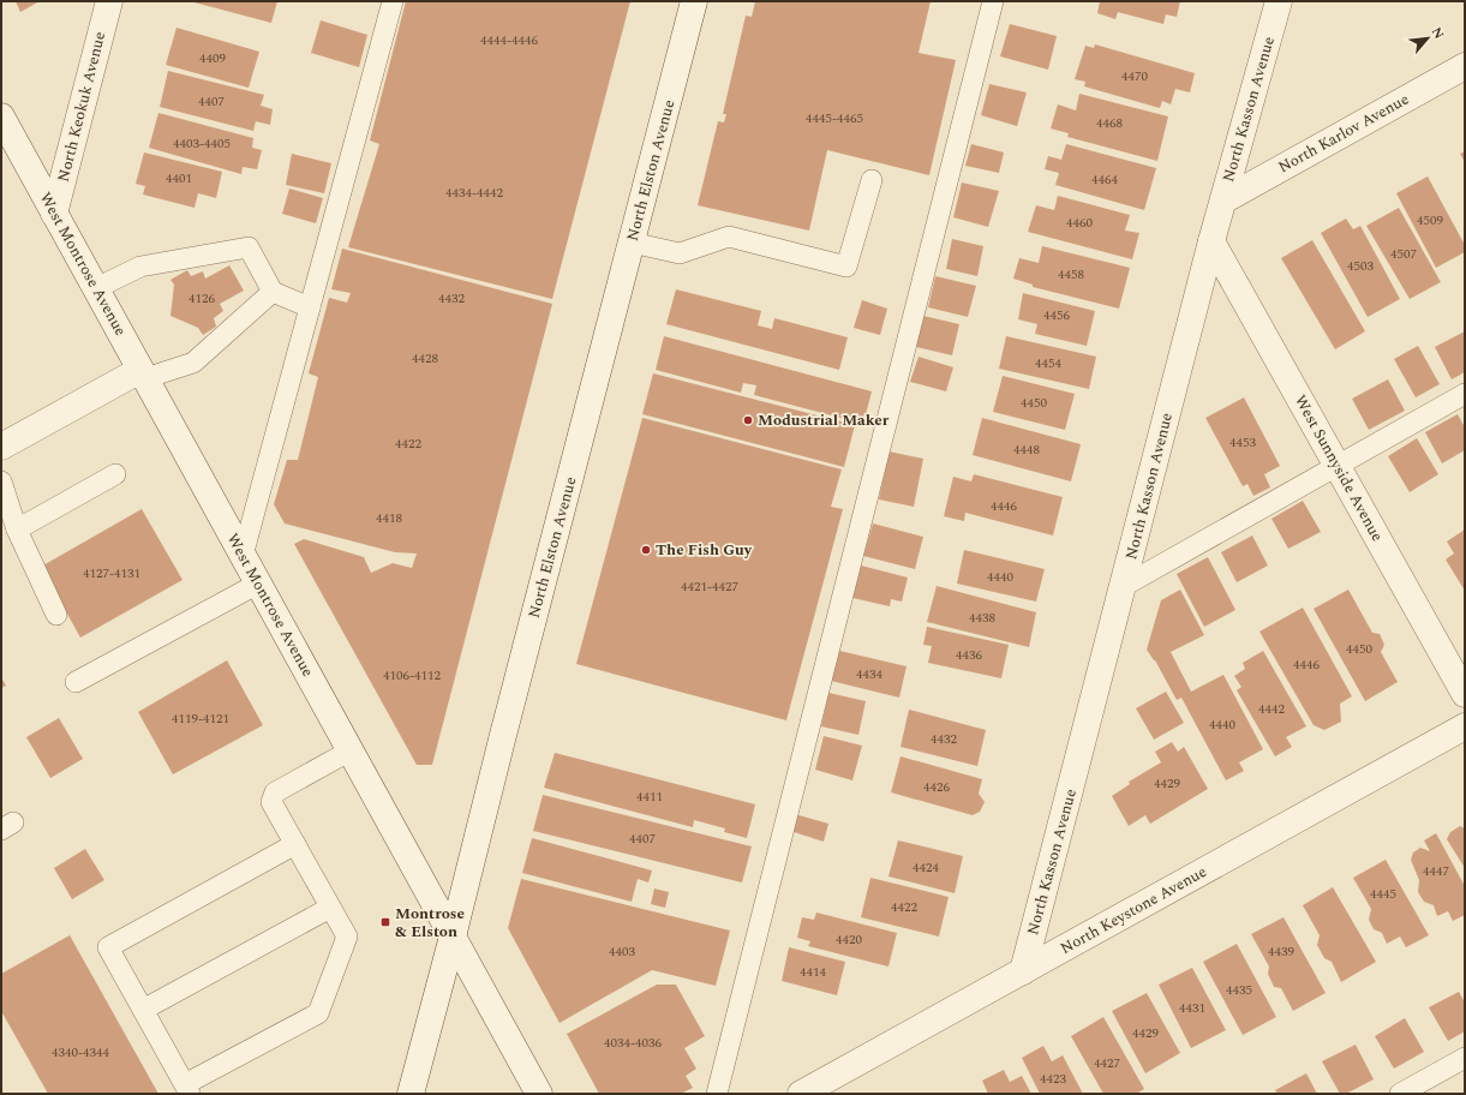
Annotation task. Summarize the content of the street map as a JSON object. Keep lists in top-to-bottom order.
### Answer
{
  "streets": {
    "street": [
      "North Keokuk Avenue",
      "North Kasson Avenue",
      "North Karlov Avenue",
      "North Elston Avenue",
      "West Montrose Avenue",
      "West Sunnyside Avenue",
      "North Keystone Avenue"
    ]
  },
  "crossings": [
    ["North Keokuk Avenue", "West Montrose Avenue"],
    ["North Kasson Avenue", "North Karlov Avenue"],
    ["North Kasson Avenue", "West Sunnyside Avenue"],
    ["North Kasson Avenue", "North Keystone Avenue"],
    ["North Elston Avenue", "West Montrose Avenue"]
  ],
  "places": {
    "other": ["Modustrial Maker", "The Fish Guy"],
    "transit": ["Montrose & Elston"]
  },
  "house_numbers": [
    "4444-4446",
    "4409",
    "4470",
    "4407",
    "4445-4465",
    "4468",
    "4403-4405",
    "4401",
    "4464",
    "4434-4442",
    "4509",
    "4460",
    "4507",
    "4503",
    "4458",
    "4126",
    "4432",
    "4456",
    "4428",
    "4454",
    "4450",
    "4453",
    "4422",
    "4448",
    "4446",
    "4418",
    "4127-4131",
    "4440",
    "4421-4427",
    "4438",
    "4450",
    "4436",
    "4446",
    "4434",
    "4106-4112",
    "4442",
    "4119-4121",
    "4440",
    "4432",
    "4429",
    "4426",
    "4411",
    "4407",
    "4424",
    "4447",
    "4445",
    "4422",
    "4420",
    "4403",
    "4439",
    "4414",
    "4435",
    "4431",
    "4429",
    "4034-4036",
    "4340-4344",
    "4427",
    "4423"
  ],
  "north": "top right"
}
